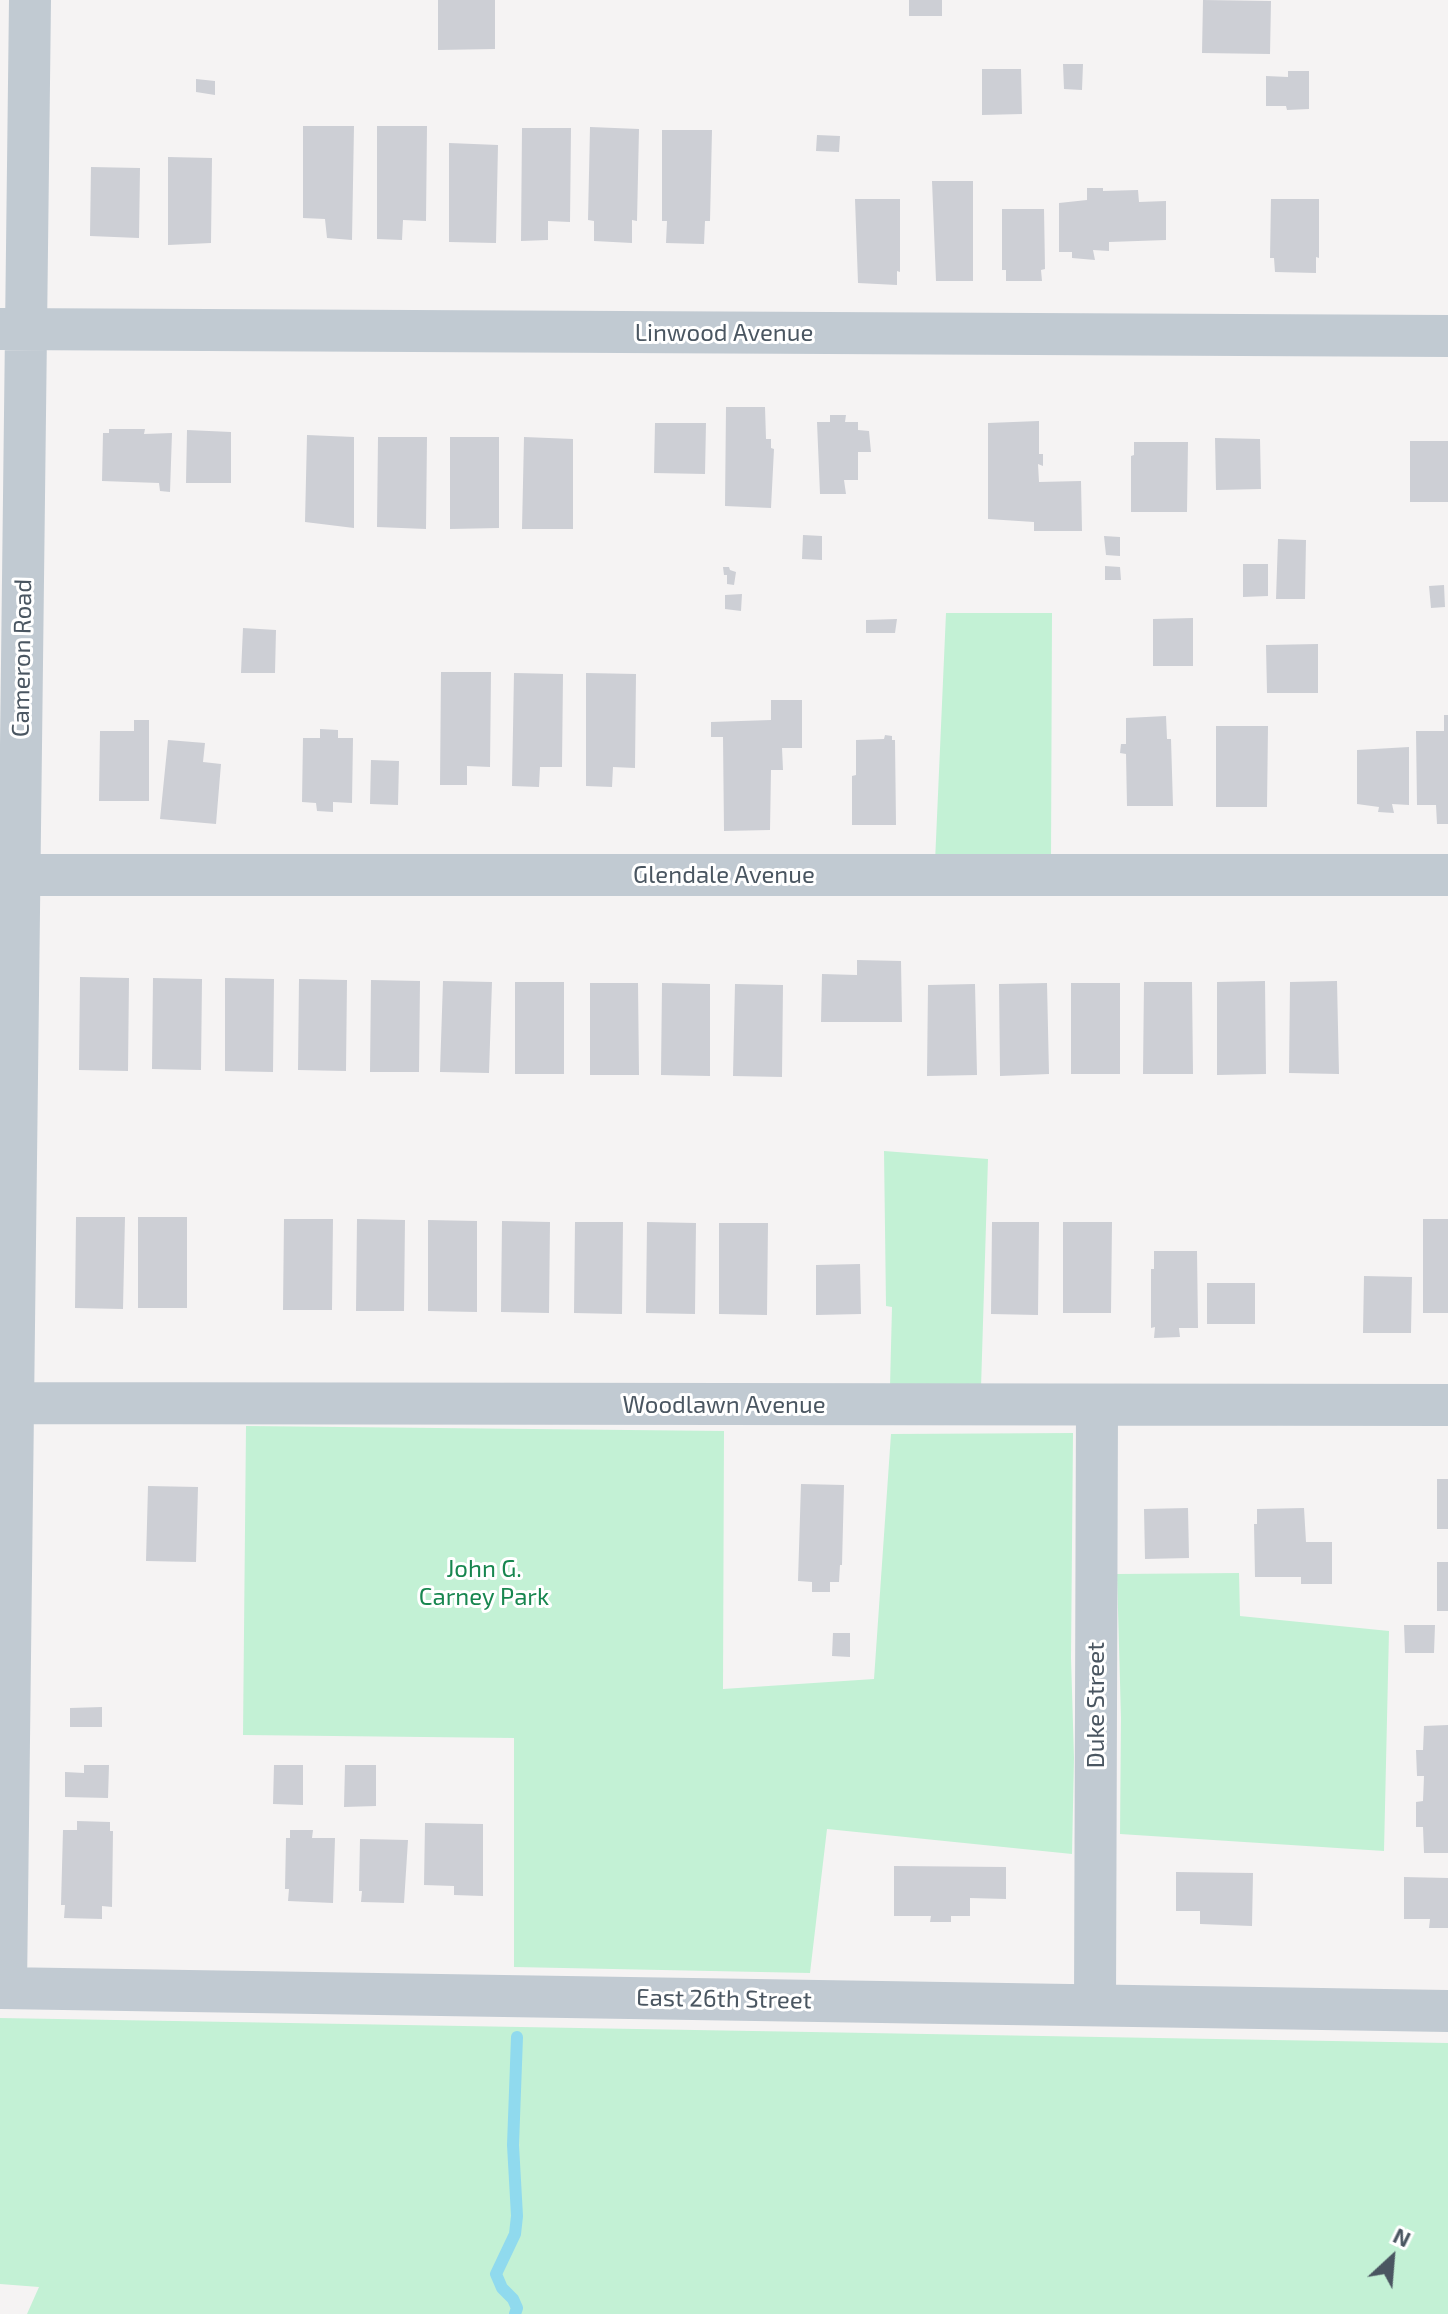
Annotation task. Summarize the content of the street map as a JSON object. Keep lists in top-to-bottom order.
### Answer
{
  "streets": {
    "street": [
      "Linwood Avenue",
      "Cameron Road",
      "Glendale Avenue",
      "Woodlawn Avenue",
      "Duke Street",
      "East 26th Street"
    ]
  },
  "crossings": [
    ["Linwood Avenue", "Cameron Road"],
    ["Cameron Road", "Glendale Avenue"],
    ["Cameron Road", "Woodlawn Avenue"],
    ["Cameron Road", "East 26th Street"],
    ["Woodlawn Avenue", "Duke Street"],
    ["Duke Street", "East 26th Street"]
  ],
  "parks": ["John G. Carney Park"],
  "north": "top right"
}
